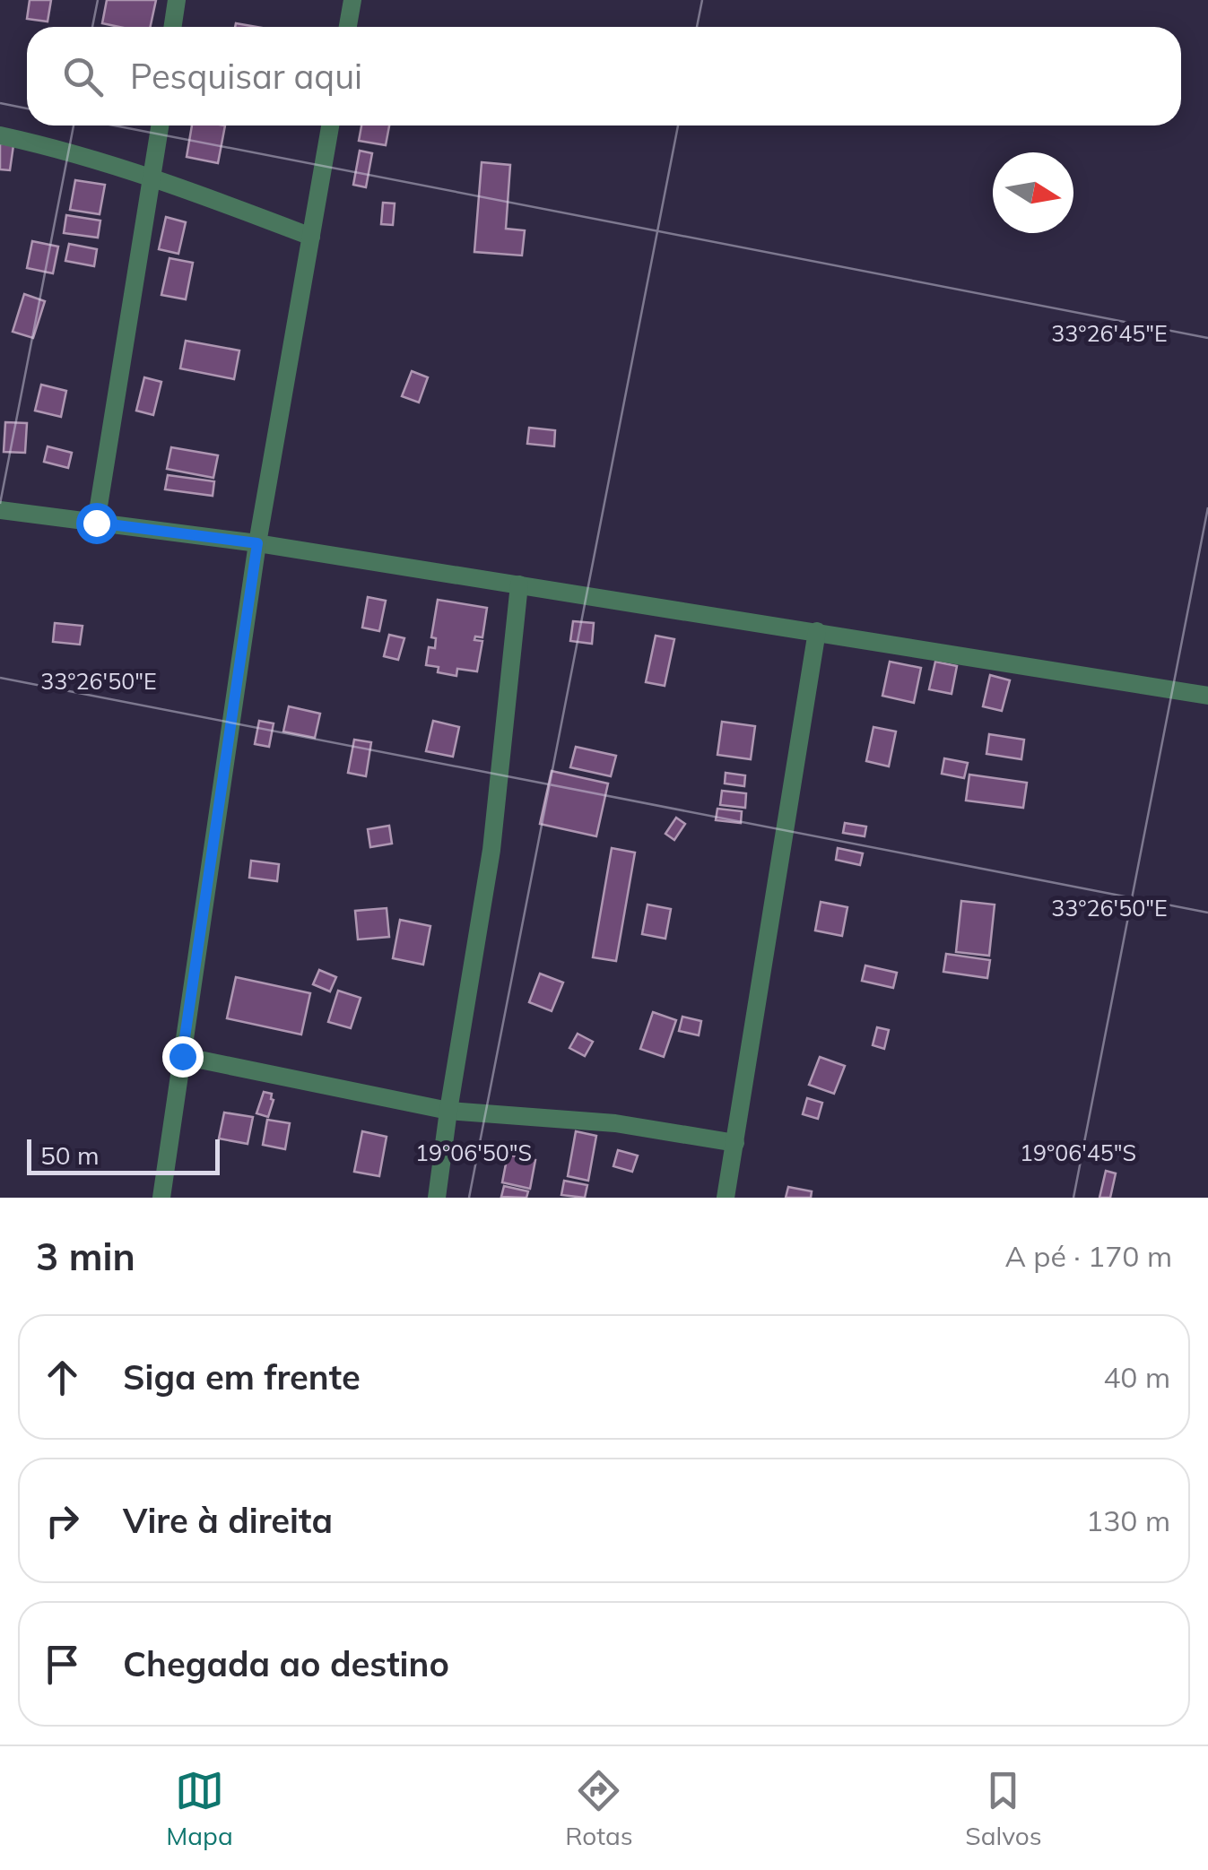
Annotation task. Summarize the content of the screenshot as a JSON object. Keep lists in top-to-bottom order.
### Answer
{
  "scale_bar": "50 m",
  "north": "right",
  "page": {
    "search": "Pesquisar aqui",
    "scale": "50 m",
    "heading": ["3 min", "A pé · 170 m"],
    "list": [
      ["Siga em frente", "40 m"],
      ["Vire à direita", "130 m"],
      "Chegada ao destino"
    ],
    "nav": ["Mapa", "Rotas", "Salvos"]
  },
  "coordinates": [
    "33°26'45\"E",
    "33°26'50\"E",
    "19°06'50\"S",
    "19°06'45\"S"
  ]
}
